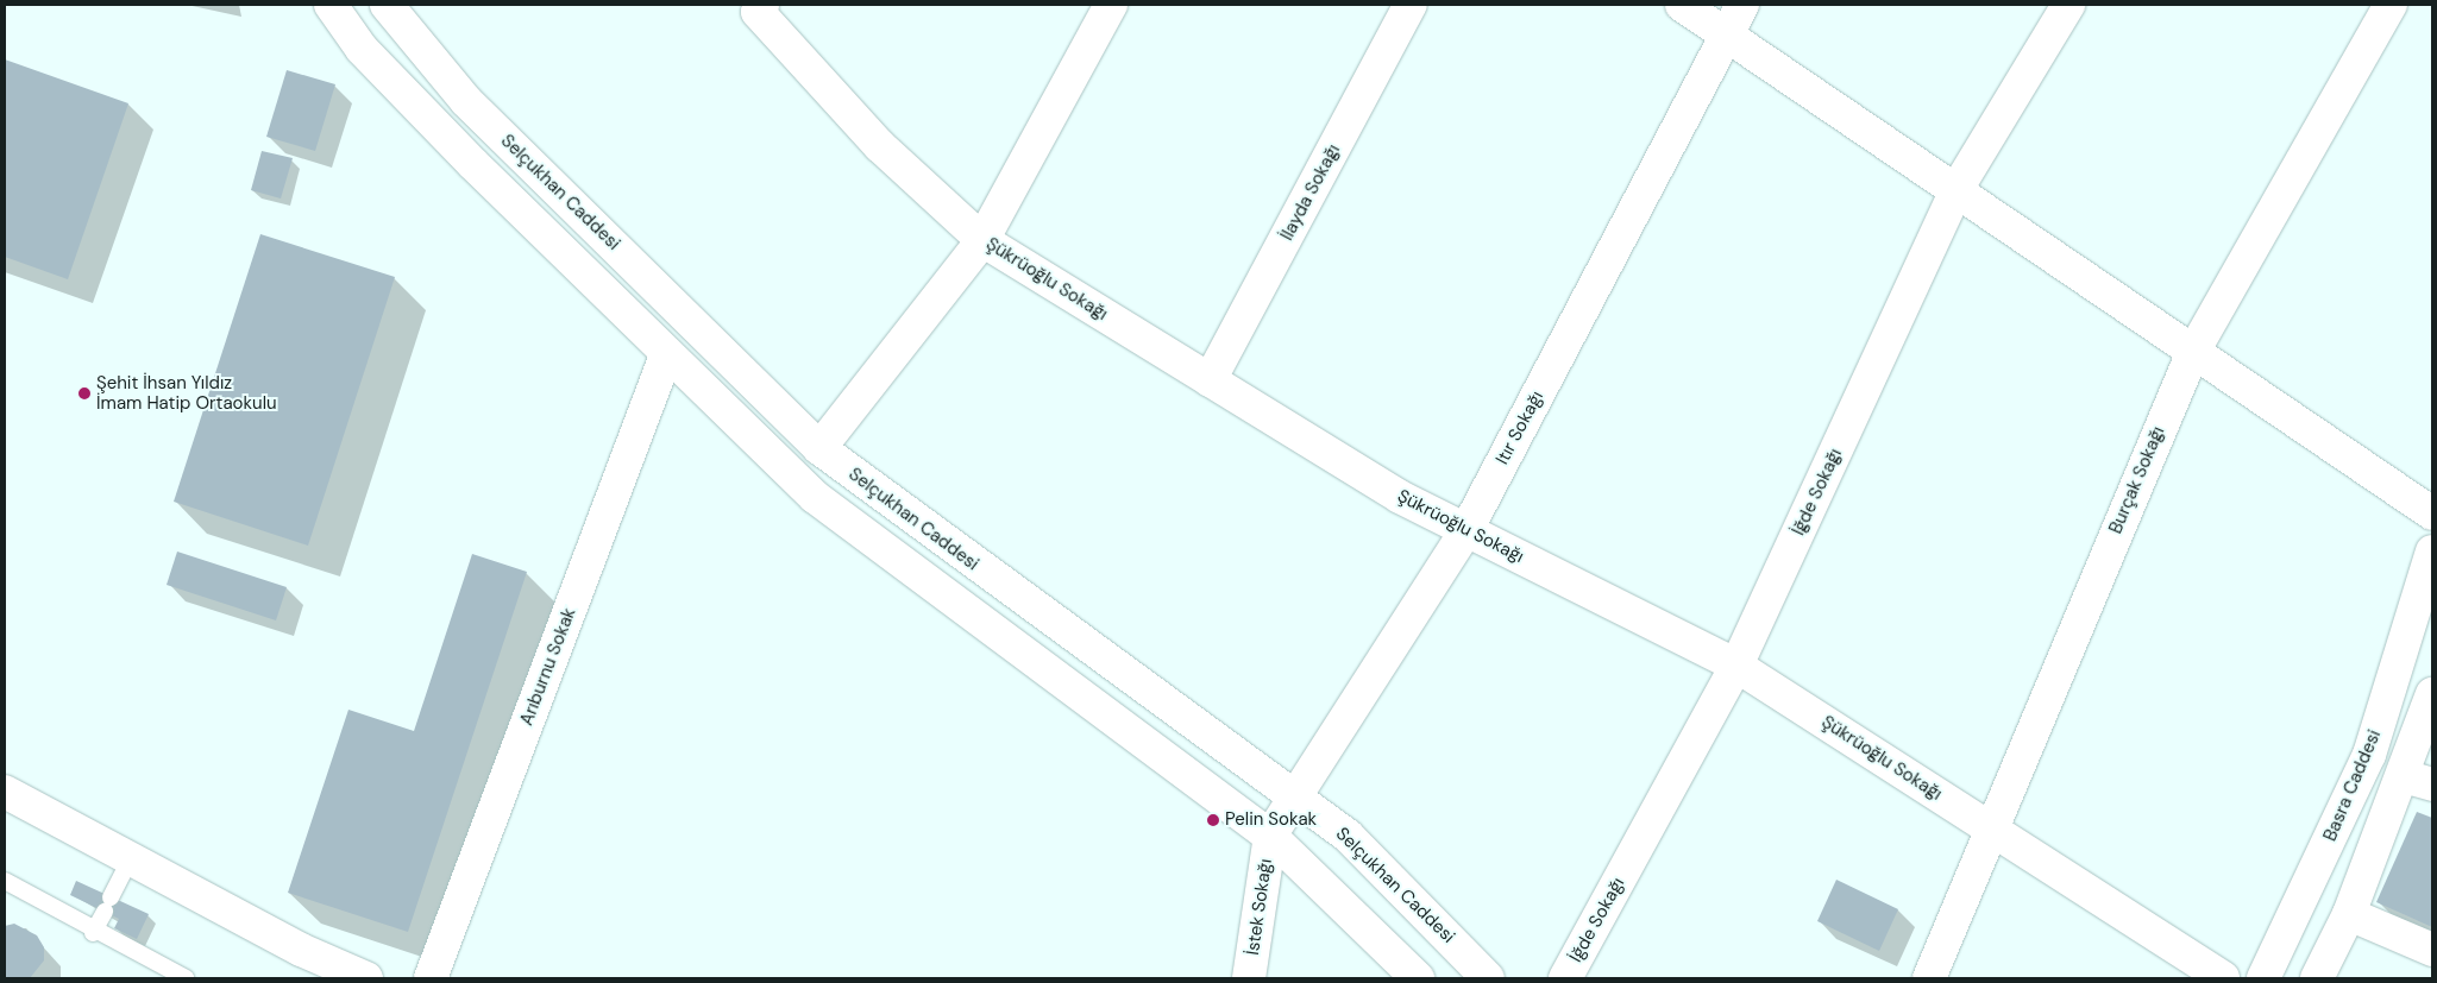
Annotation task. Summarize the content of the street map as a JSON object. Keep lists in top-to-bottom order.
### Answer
{
  "streets": {
    "street": [
      "Selçukhan Caddesi",
      "İlayda Sokağı",
      "Şükrüoğlu Sokağı",
      "Itır Sokağı",
      "Burçak Sokağı",
      "İğde Sokağı",
      "Arıburnu Sokak",
      "Basra Caddesi",
      "İstek Sokağı"
    ]
  },
  "crossings": [
    ["Selçukhan Caddesi", "Itır Sokağı"],
    ["İlayda Sokağı", "Şükrüoğlu Sokağı"],
    ["Şükrüoğlu Sokağı", "Itır Sokağı"],
    ["Şükrüoğlu Sokağı", "Burçak Sokağı"],
    ["Şükrüoğlu Sokağı", "İğde Sokağı"],
    ["Itır Sokağı", "İstek Sokağı"]
  ],
  "places": ["Şehit İhsan Yıldız İmam Hatip Ortaokulu", "Pelin Sokak"]
}
